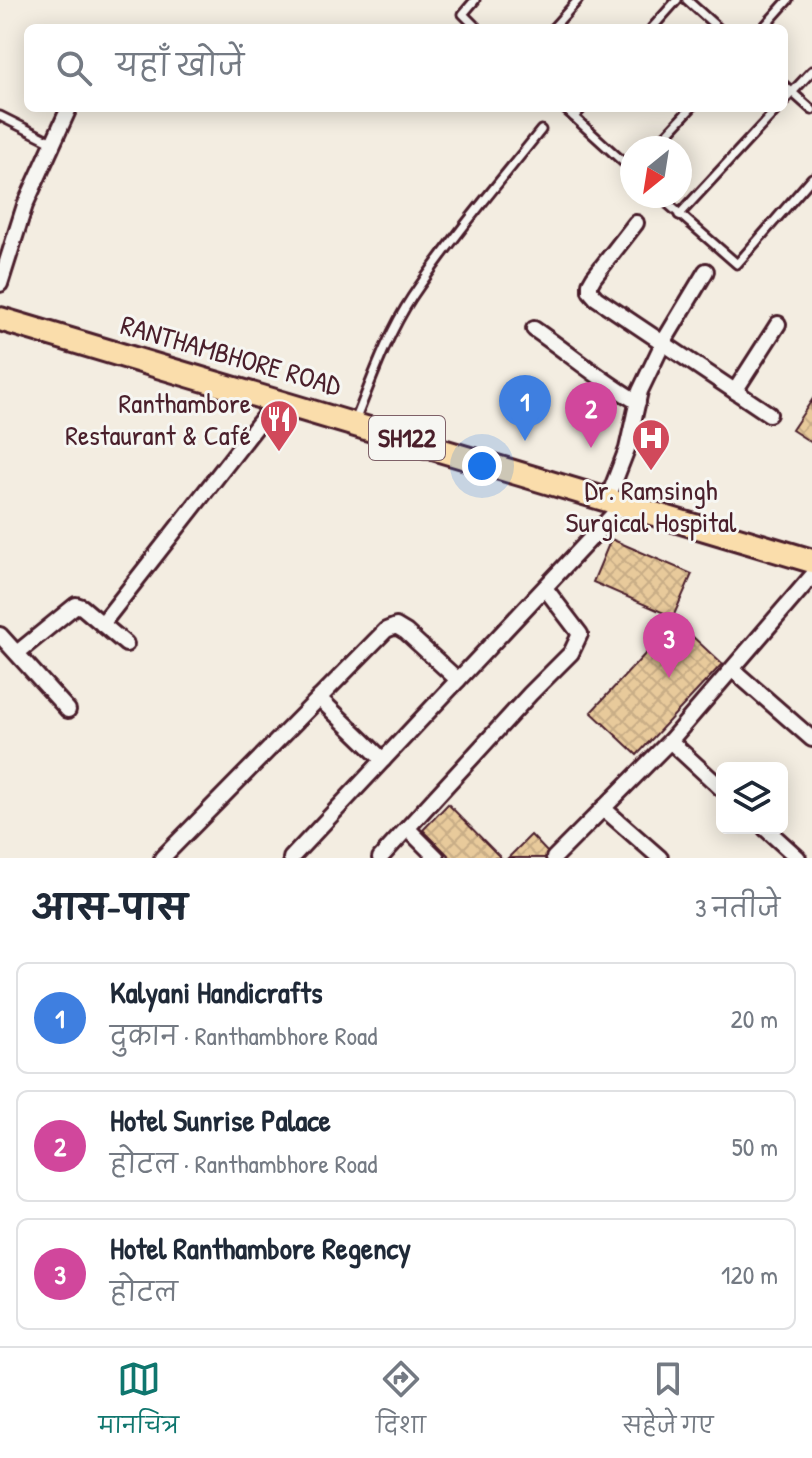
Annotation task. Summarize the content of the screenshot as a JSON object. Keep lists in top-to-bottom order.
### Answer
{
  "streets": {
    "main road": ["RANTHAMBHORE ROAD", "SH122"]
  },
  "places": {
    "restaurant": ["Ranthambore Restaurant & Café"],
    "hospital": ["Dr. Ramsingh Surgical Hospital"]
  },
  "north": "bottom left",
  "page": {
    "search": "यहाँ खोजें",
    "pins": ["1", "2", "3"],
    "heading": ["आस-पास", "3 नतीजे"],
    "list": [
      {
        "mark": "1",
        "name": "Kalyani Handicrafts",
        "note": "दुकान · Ranthambhore Road",
        "value": "20 m"
      },
      {
        "mark": "2",
        "name": "Hotel Sunrise Palace",
        "note": "होटल · Ranthambhore Road",
        "value": "50 m"
      },
      {
        "mark": "3",
        "name": "Hotel Ranthambore Regency",
        "note": "होटल",
        "value": "120 m"
      }
    ],
    "nav": ["मानचित्र", "दिशा", "सहेजे गए"]
  }
}
